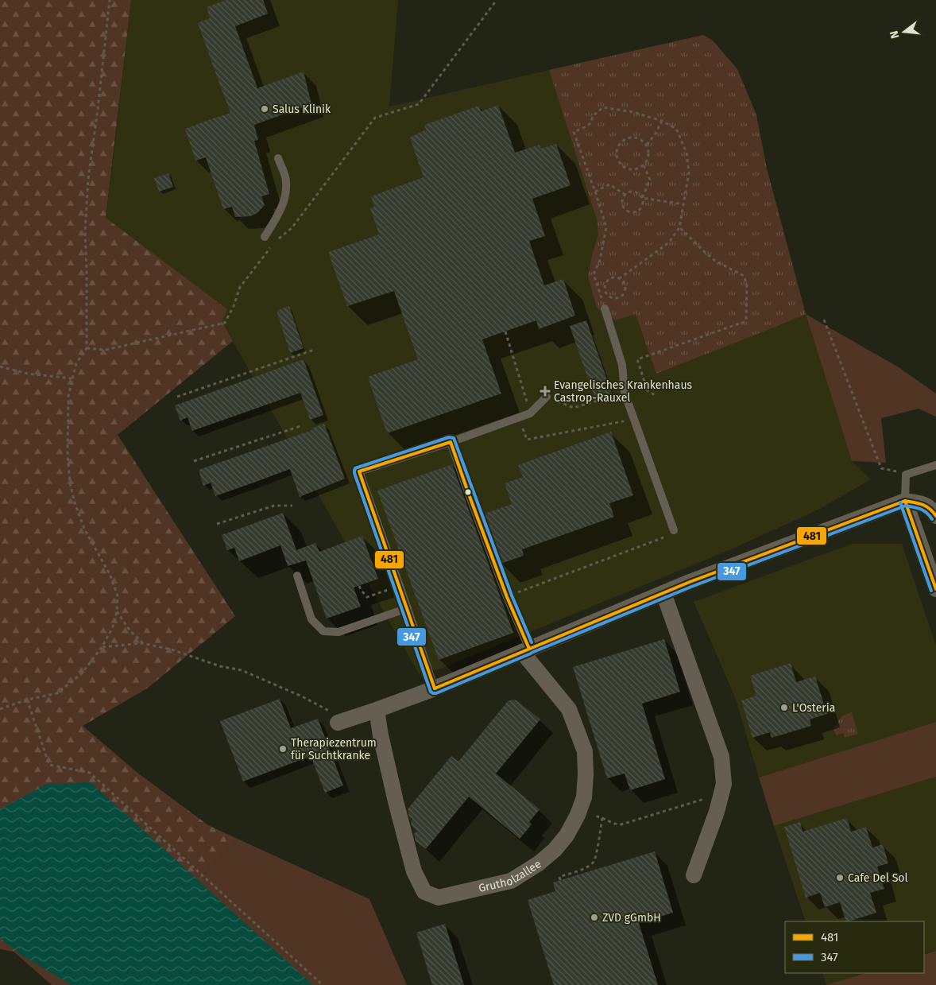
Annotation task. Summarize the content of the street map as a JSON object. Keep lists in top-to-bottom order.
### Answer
{
  "streets": {
    "street": ["Grutholzallee"]
  },
  "places": {
    "other": [
      "Salus Klinik",
      "L'Osteria",
      "Therapiezentrum für Suchtkranke",
      "Cafe Del Sol",
      "ZVD gGmbH"
    ],
    "health": ["Evangelisches Krankenhaus Castrop-Rauxel"]
  },
  "lines": ["transit line 347", "transit line 481"],
  "legend": ["481", "347"],
  "north": "left"
}
